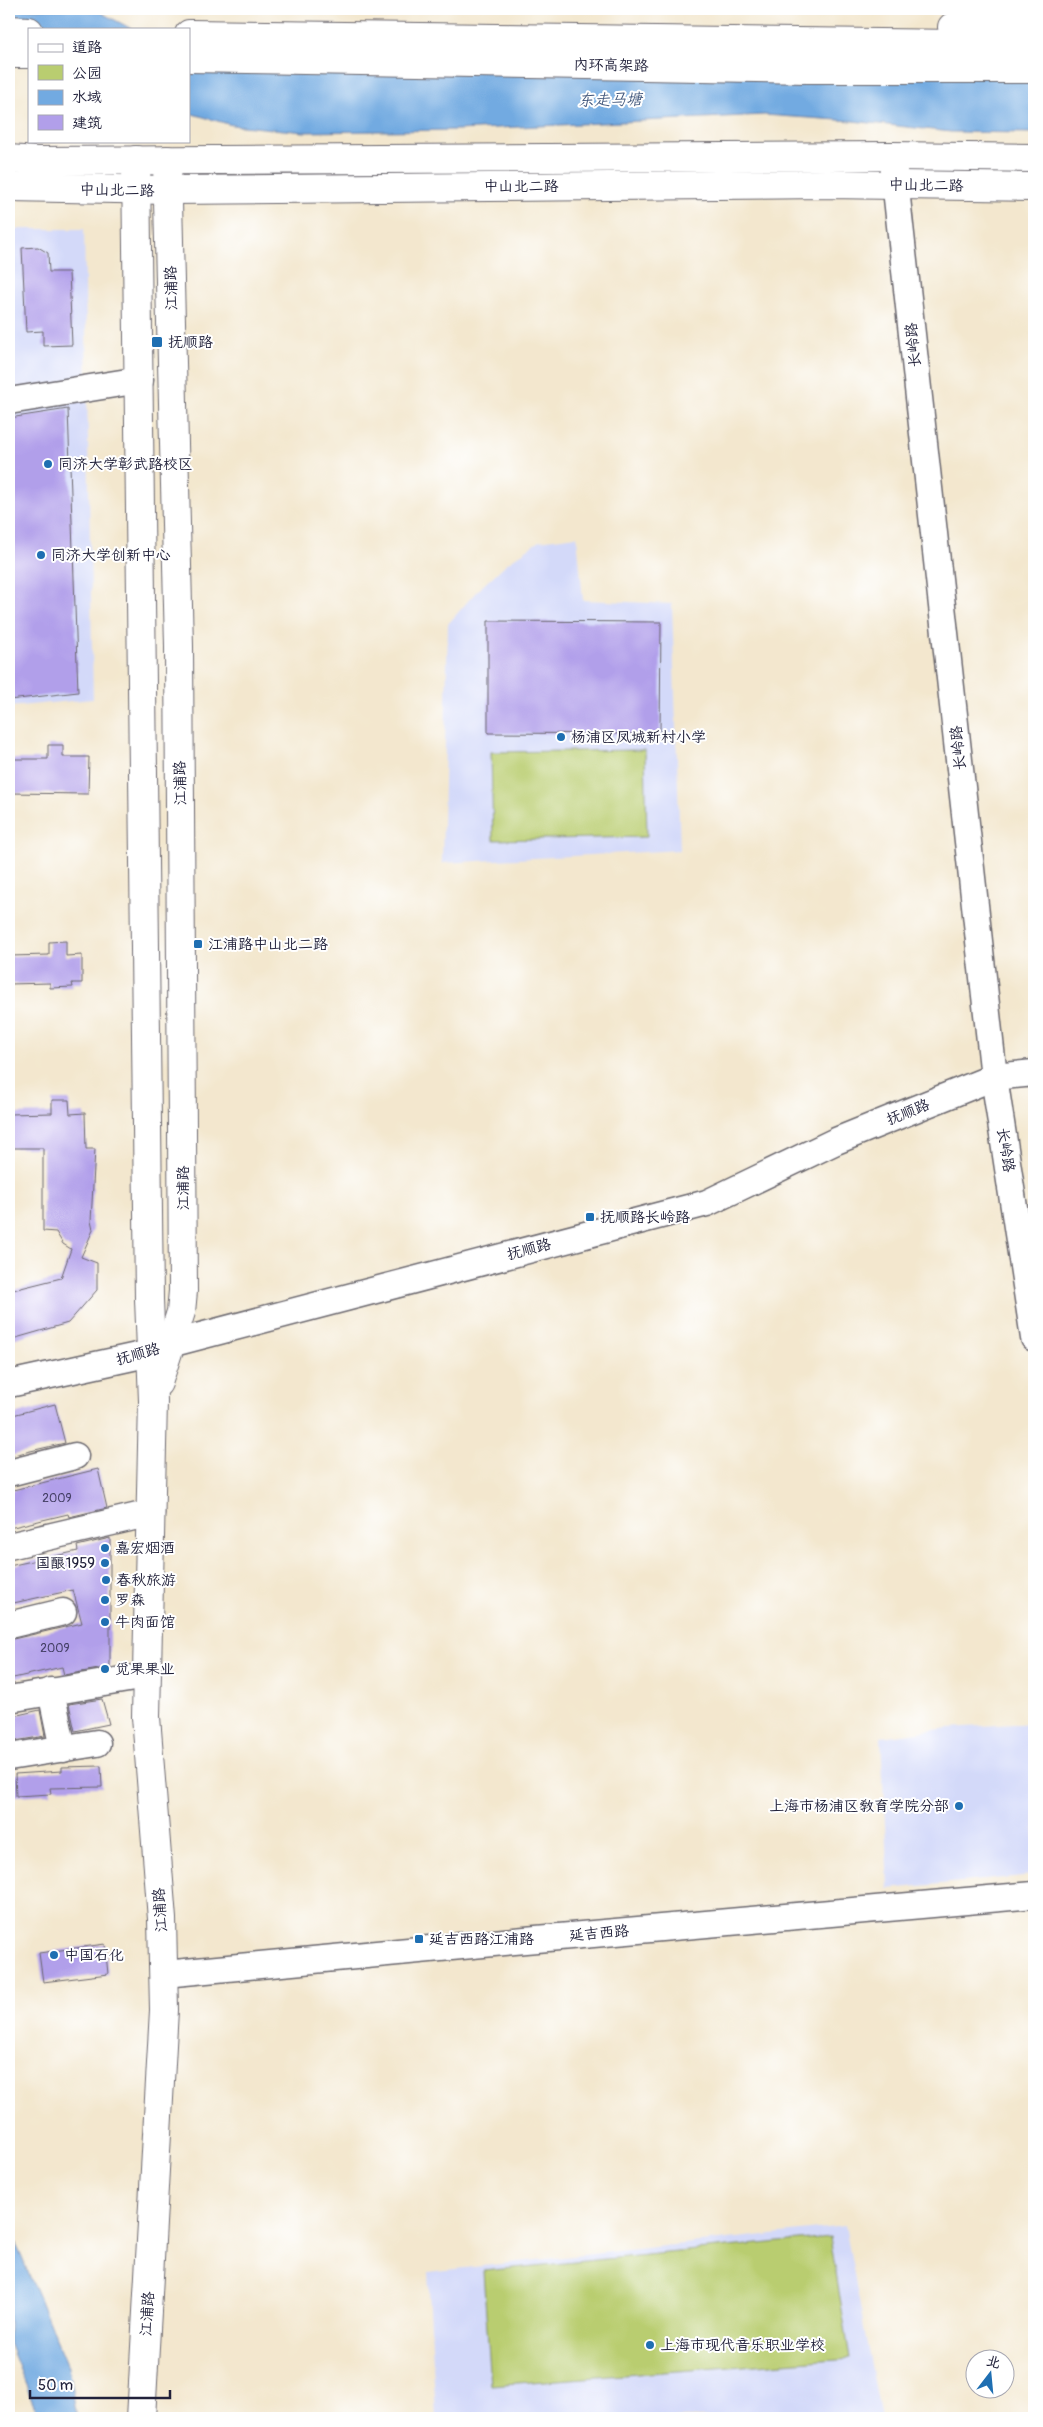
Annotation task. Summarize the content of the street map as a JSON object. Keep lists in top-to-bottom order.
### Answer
{
  "streets": {
    "main road": ["内环高架路", "中山北二路", "江浦路"],
    "street": ["长岭路", "抚顺路", "延吉西路"]
  },
  "crossings": [
    ["中山北二路", "江浦路"],
    ["中山北二路", "长岭路"],
    ["江浦路", "抚顺路"],
    ["江浦路", "延吉西路"],
    ["长岭路", "抚顺路"]
  ],
  "water": ["东走马塘"],
  "places": {
    "transit": [
      "抚顺路",
      "江浦路中山北二路",
      "抚顺路长岭路",
      "延吉西路江浦路"
    ],
    "other": [
      "同济大学彰武路校区",
      "同济大学创新中心",
      "杨浦区凤城新村小学",
      "嘉宏烟酒",
      "国酿1959",
      "春秋旅游",
      "罗森",
      "牛肉面馆",
      "觅果果业",
      "上海市杨浦区教育学院分部",
      "中国石化",
      "上海市现代音乐职业学校"
    ]
  },
  "house_numbers": ["2009", "2009"],
  "legend": [
    "道路",
    "公园",
    "水域",
    "建筑"
  ],
  "scale_bar": "50 m",
  "north": "top"
}
